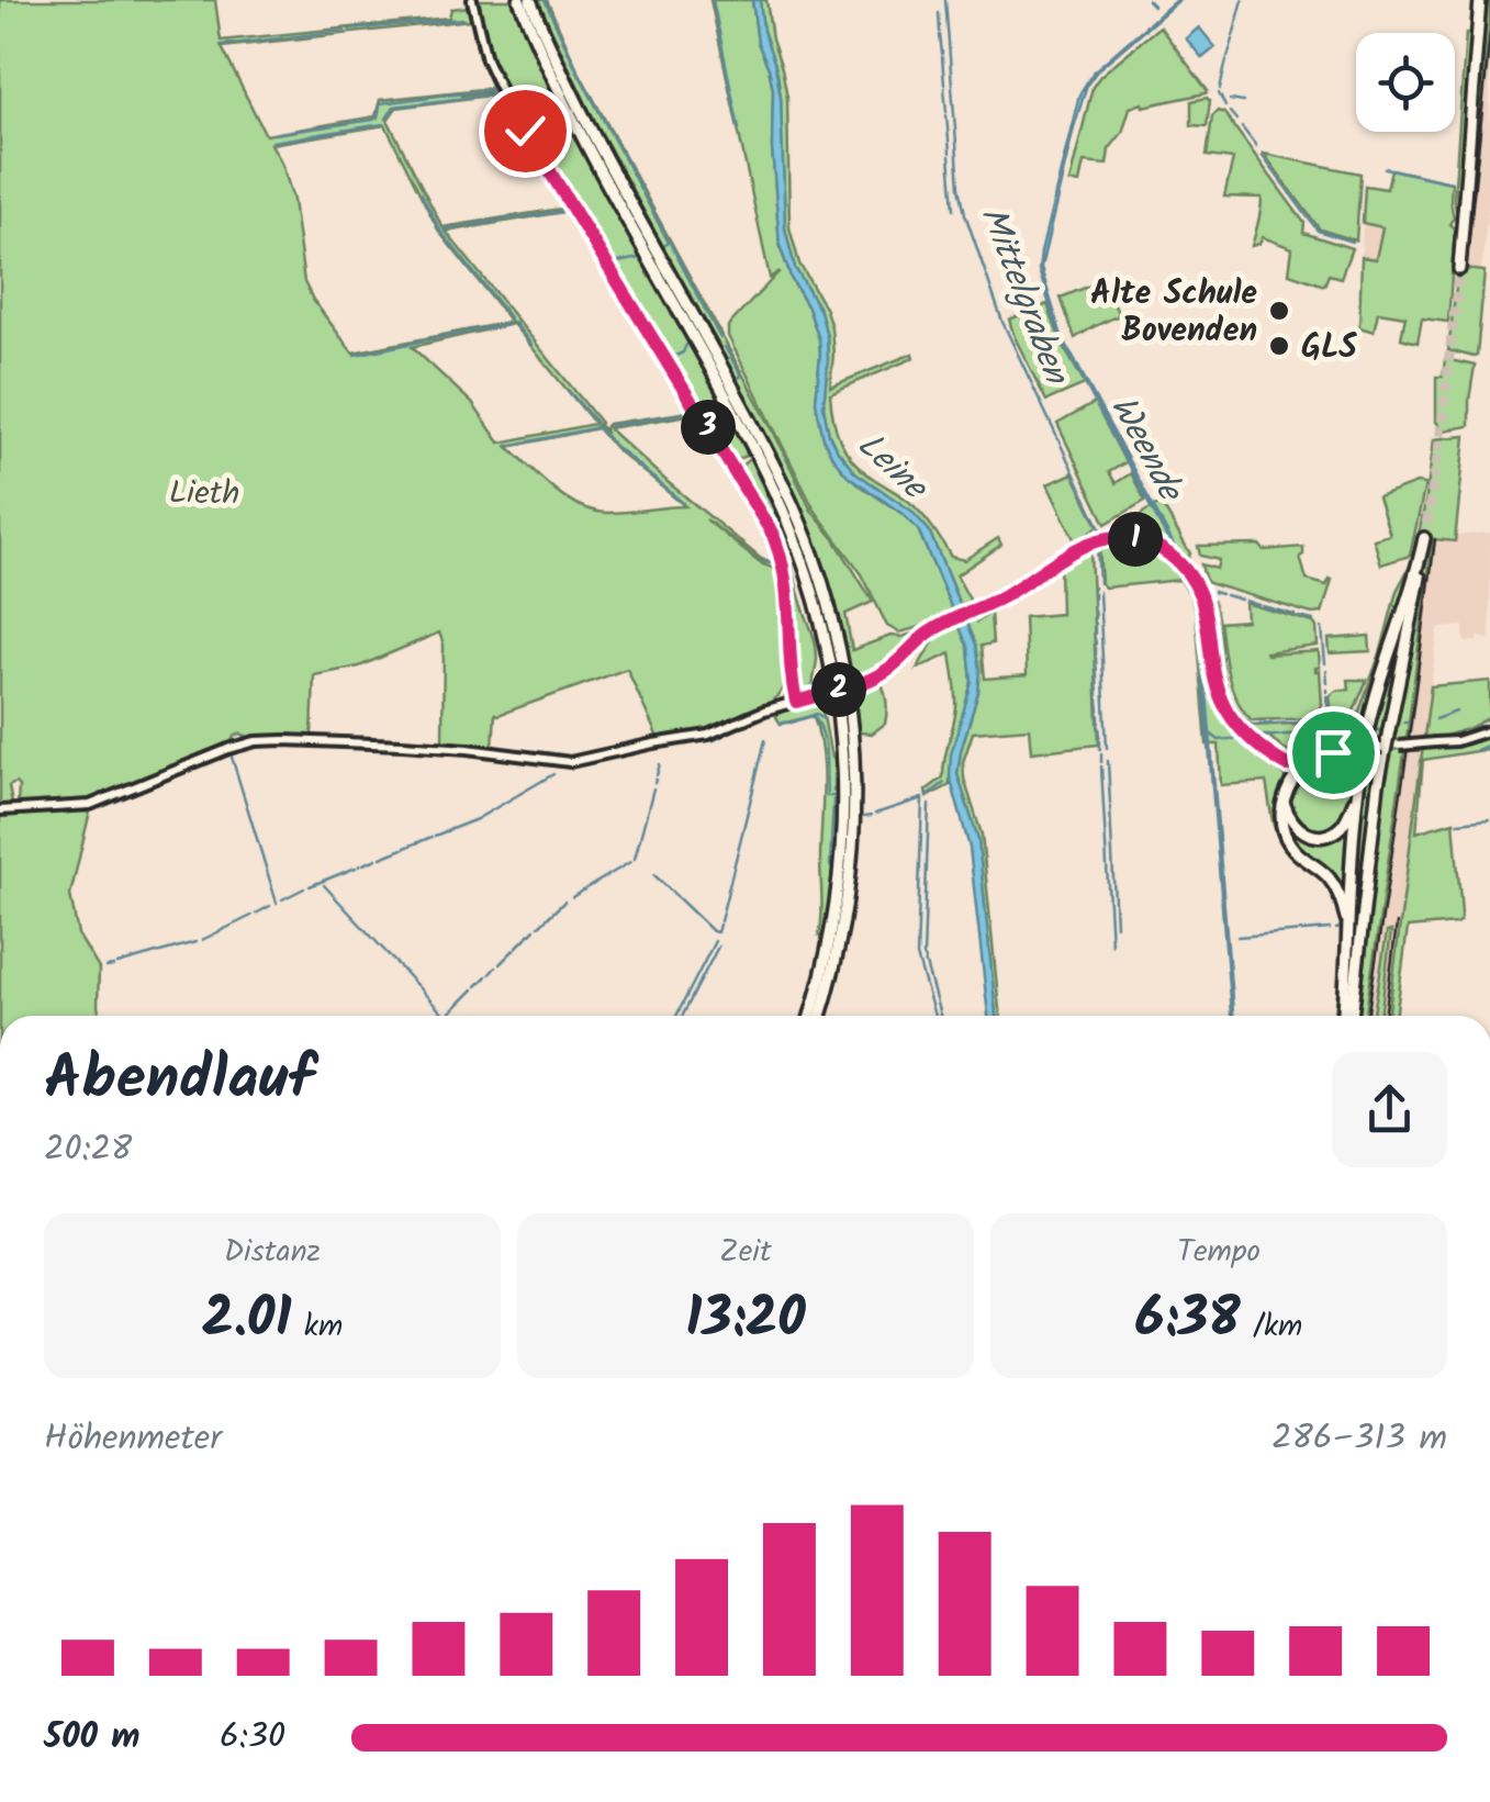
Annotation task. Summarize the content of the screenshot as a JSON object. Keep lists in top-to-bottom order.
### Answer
{
  "water": ["Mittelgraben", "Weende", "Leine"],
  "parks": ["Lieth"],
  "places": ["Alte Schule Bovenden", "GLS"],
  "page": {
    "pins": ["3", "1", "2"],
    "heading": ["Abendlauf", "20:28"],
    "stats": [
      ["Distanz", "2.01 km"],
      ["Zeit", "13:20"],
      ["Tempo", "6:38 /km"]
    ],
    "chart": ["Höhenmeter", "286–313 m"],
    "list": [
      {
        "name": "500 m",
        "note": "6:30"
      }
    ]
  }
}
